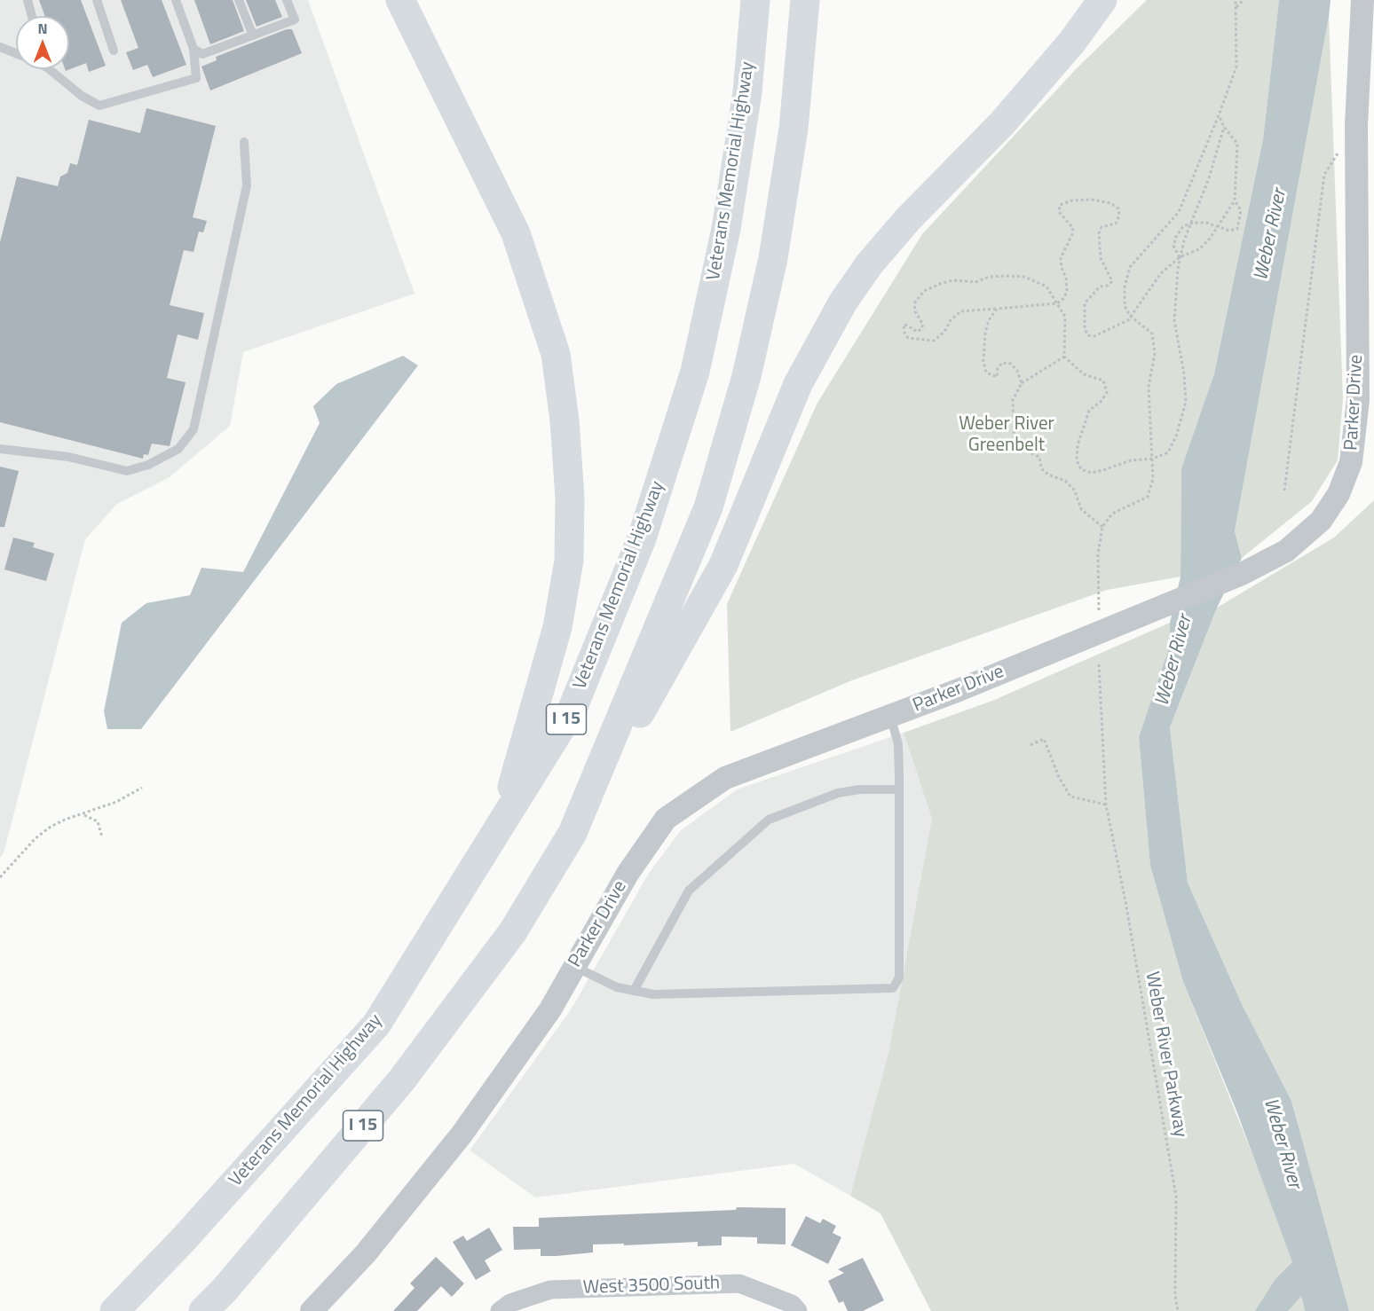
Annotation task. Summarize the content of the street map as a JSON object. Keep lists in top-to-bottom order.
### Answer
{
  "streets": {
    "highway": ["Veterans Memorial Highway", "I 15"],
    "street": ["Parker Drive", "West 3500 South"],
    "path": ["Weber River Parkway"]
  },
  "water": ["Weber River"],
  "parks": ["Weber River Greenbelt"],
  "north": "top"
}
